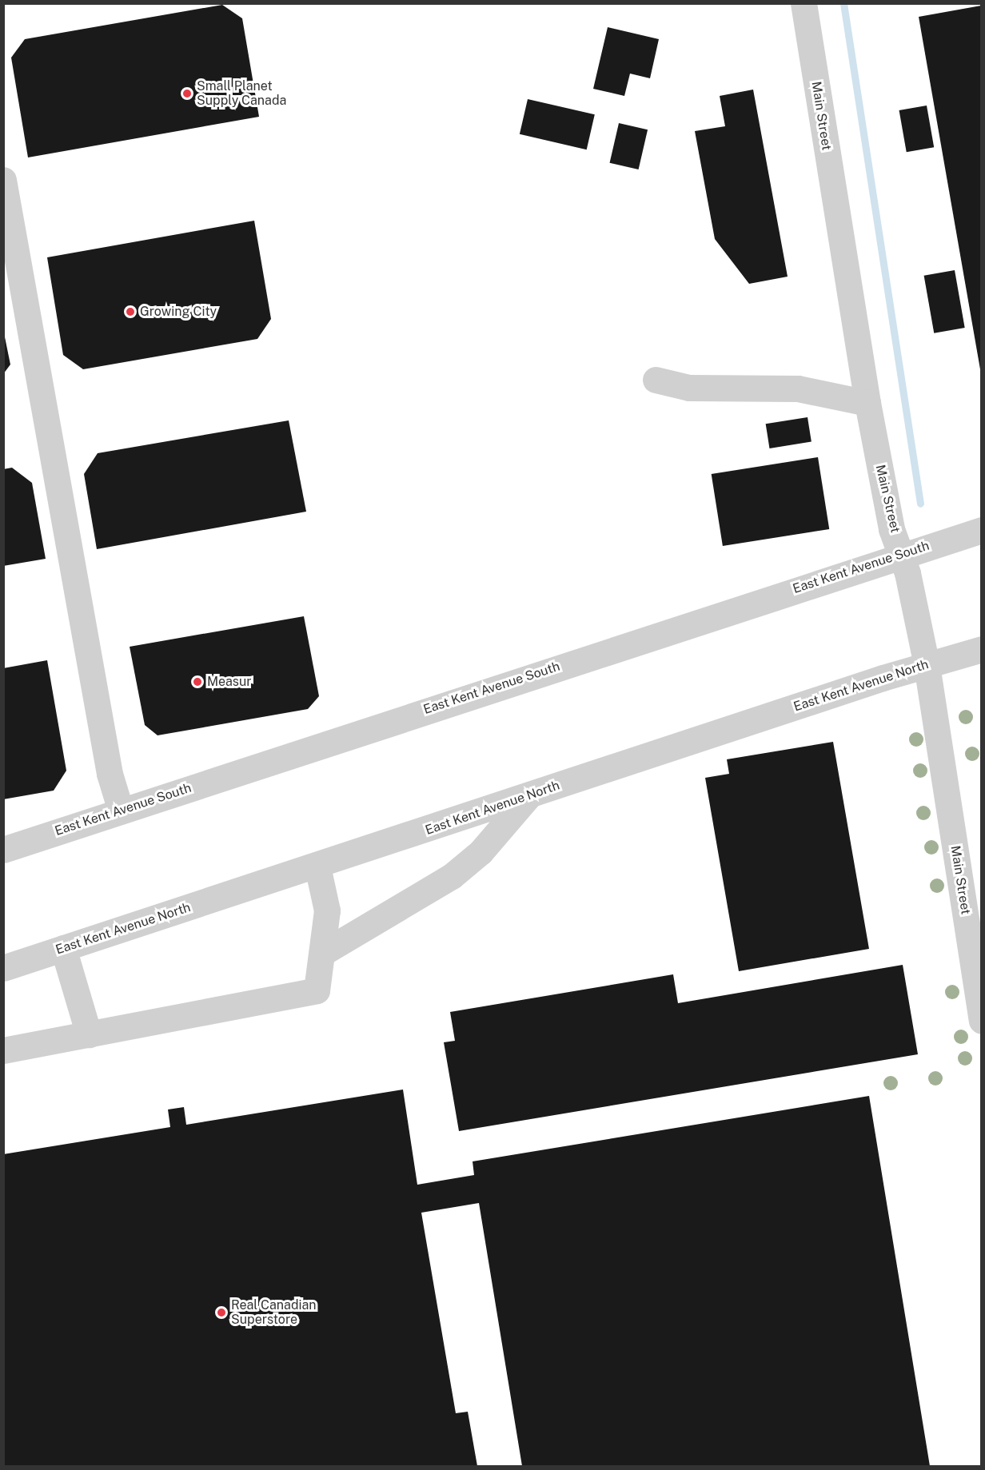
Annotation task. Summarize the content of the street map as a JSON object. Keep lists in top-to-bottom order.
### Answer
{
  "streets": {
    "street": ["Main Street", "East Kent Avenue South", "East Kent Avenue North"]
  },
  "crossings": [
    ["Main Street", "East Kent Avenue South"],
    ["Main Street", "East Kent Avenue North"]
  ],
  "places": [
    "Small Planet Supply Canada",
    "Growing City",
    "Measur",
    "Real Canadian Superstore"
  ]
}
